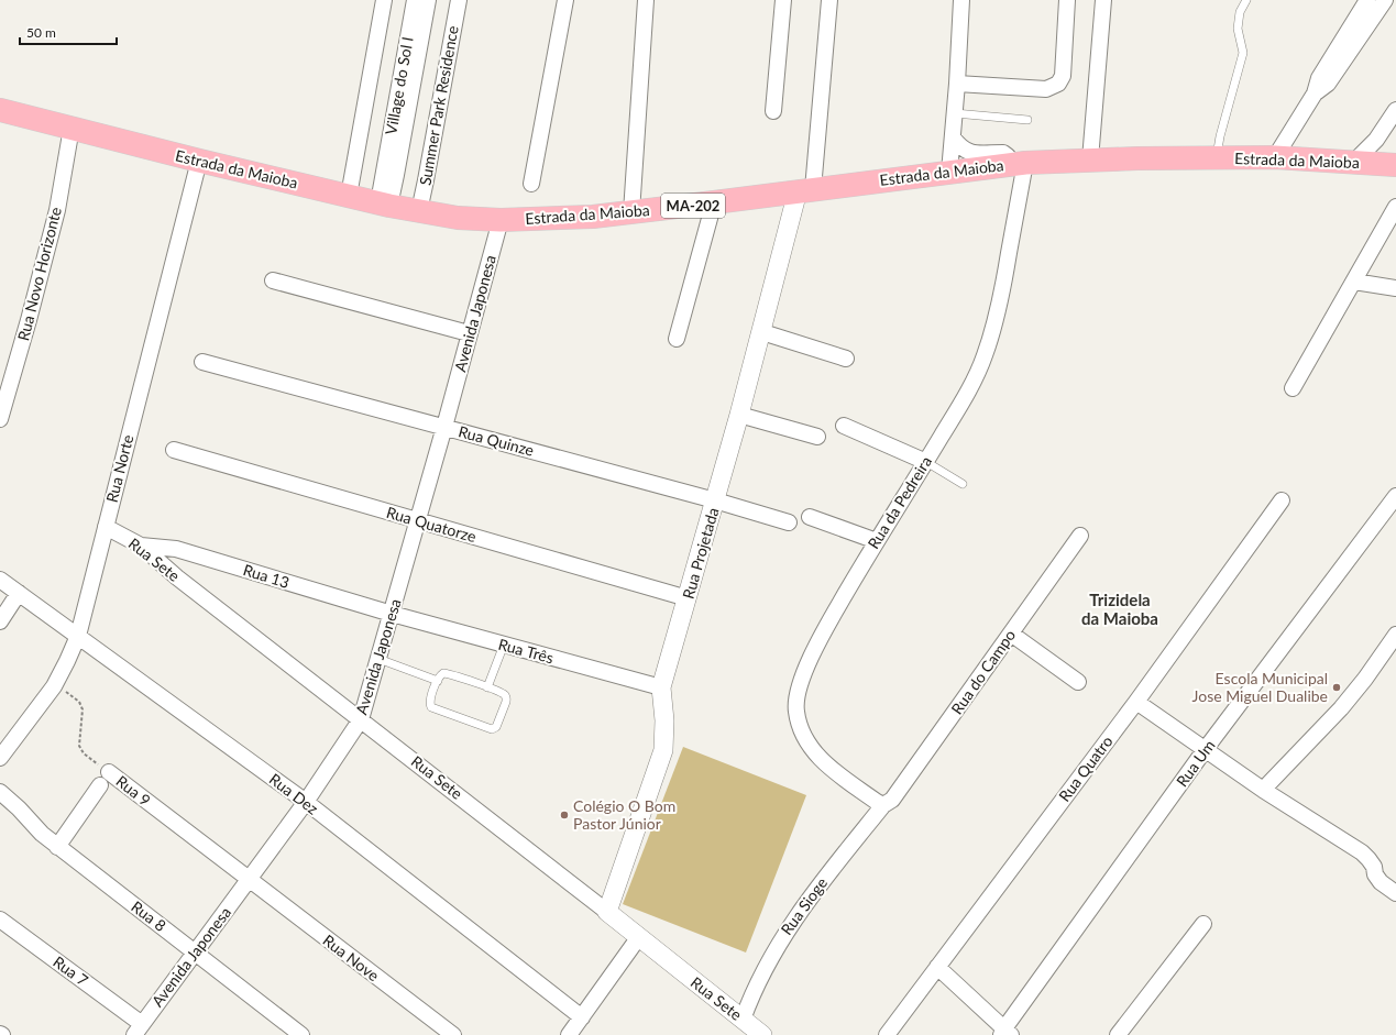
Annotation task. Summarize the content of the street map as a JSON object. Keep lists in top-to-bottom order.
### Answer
{
  "streets": {
    "main road": ["Estrada da Maioba", "MA-202"],
    "street": [
      "Village do Sol I",
      "Summer Park Residence",
      "Rua Novo Horizonte",
      "Avenida Japonesa",
      "Rua Quinze",
      "Rua Norte",
      "Rua da Pedreira",
      "Rua Quatorze",
      "Rua Projetada",
      "Rua Sete",
      "Rua 13",
      "Rua Três",
      "Rua do Campo",
      "Rua Um",
      "Rua Quatro",
      "Rua 9",
      "Rua Dez",
      "Rua Sioge",
      "Rua 8",
      "Rua Nove",
      "Rua 7"
    ]
  },
  "crossings": [
    ["Village do Sol I", "Estrada da Maioba"],
    ["Summer Park Residence", "Estrada da Maioba"],
    ["Estrada da Maioba", "Rua Novo Horizonte"],
    ["Estrada da Maioba", "Avenida Japonesa"],
    ["Estrada da Maioba", "Rua Norte"],
    ["Estrada da Maioba", "Rua da Pedreira"],
    ["Estrada da Maioba", "Rua Projetada"],
    ["Avenida Japonesa", "Rua Quinze"],
    ["Avenida Japonesa", "Rua Quatorze"],
    ["Avenida Japonesa", "Rua Sete"],
    ["Avenida Japonesa", "Rua 13"],
    ["Avenida Japonesa", "Rua Três"],
    ["Avenida Japonesa", "Rua 9"],
    ["Avenida Japonesa", "Rua Dez"],
    ["Avenida Japonesa", "Rua 8"],
    ["Avenida Japonesa", "Rua Nove"],
    ["Avenida Japonesa", "Rua 7"],
    ["Rua Quinze", "Rua Projetada"],
    ["Rua Norte", "Rua Sete"],
    ["Rua Norte", "Rua 9"],
    ["Rua Norte", "Rua Dez"],
    ["Rua da Pedreira", "Rua do Campo"],
    ["Rua da Pedreira", "Rua Sioge"],
    ["Rua Quatorze", "Rua Projetada"],
    ["Rua Projetada", "Rua Sete"],
    ["Rua Projetada", "Rua Três"],
    ["Rua Sete", "Rua 13"],
    ["Rua Sete", "Rua Sioge"],
    ["Rua 13", "Rua Três"],
    ["Rua do Campo", "Rua Sioge"],
    ["Rua 9", "Rua Nove"]
  ],
  "districts": ["Trizidela da Maioba"],
  "places": ["Escola Municipal Jose Miguel Dualibe", "Colégio O Bom Pastor Júnior"],
  "scale_bar": "50 m"
}
